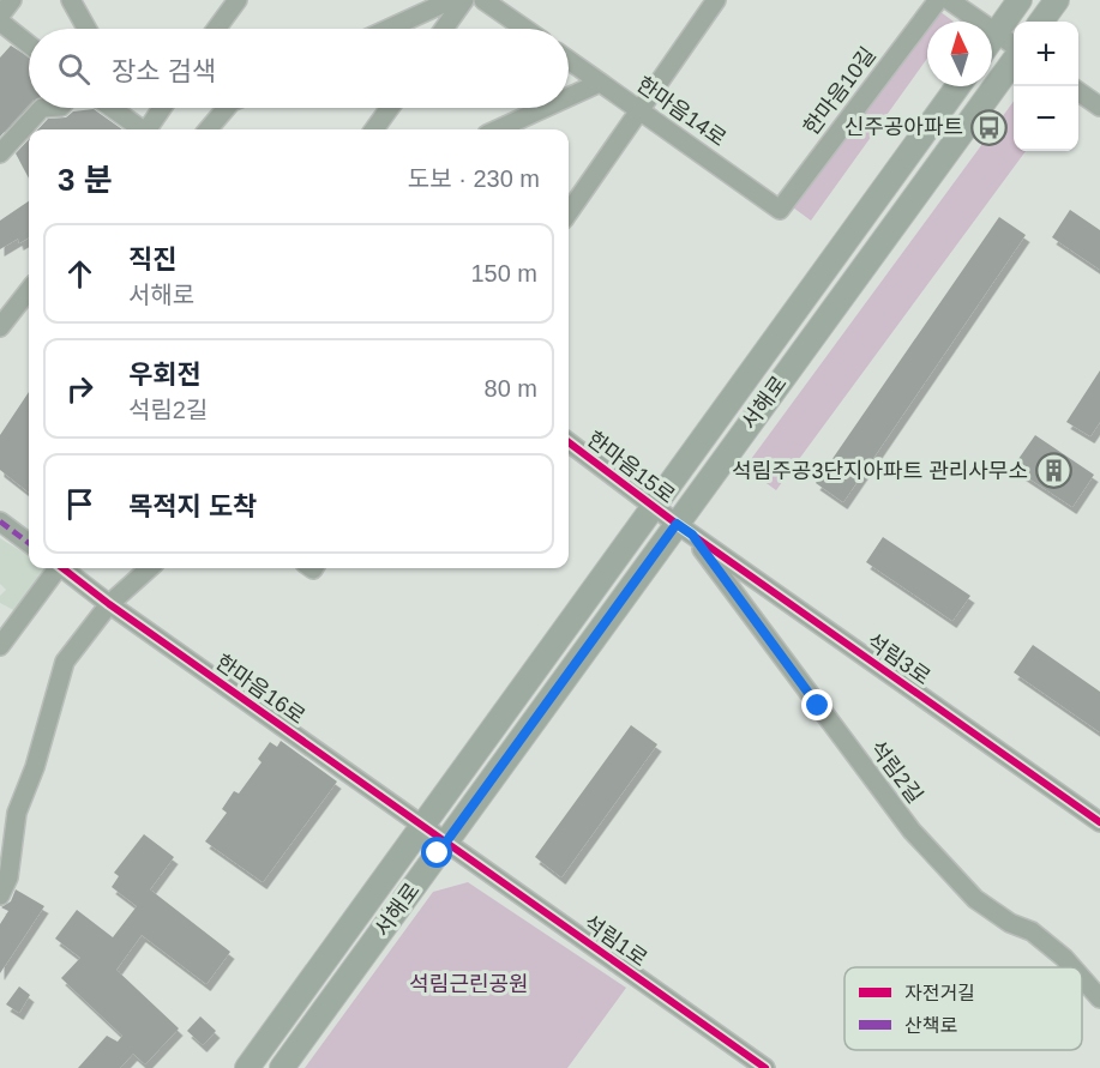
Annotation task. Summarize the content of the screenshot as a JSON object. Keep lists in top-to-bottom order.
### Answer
{
  "streets": {
    "main road": ["서해로"],
    "street": [
      "한마음10길",
      "한마음14로",
      "한마음15로",
      "석림3로",
      "한마음16로",
      "석림2길",
      "석림1로"
    ]
  },
  "crossings": [
    ["한마음10길", "한마음14로"],
    ["서해로", "한마음15로"],
    ["서해로", "석림3로"],
    ["서해로", "한마음16로"],
    ["서해로", "석림2길"],
    ["서해로", "석림1로"],
    ["한마음15로", "석림3로"],
    ["한마음15로", "석림2길"],
    ["석림3로", "석림2길"],
    ["한마음16로", "석림1로"]
  ],
  "parks": ["석림근린공원"],
  "places": {
    "bus stop": ["신주공아파트"],
    "building": ["석림주공3단지아파트 관리사무소"]
  },
  "legend": ["자전거길", "산책로"],
  "north": "top",
  "page": {
    "map_buttons": ["+", "−"],
    "search": "장소 검색",
    "heading": ["3 분", "도보 · 230 m"],
    "list": [
      ["직진", "서해로", "150 m"],
      ["우회전", "석림2길", "80 m"],
      "목적지 도착"
    ]
  }
}
